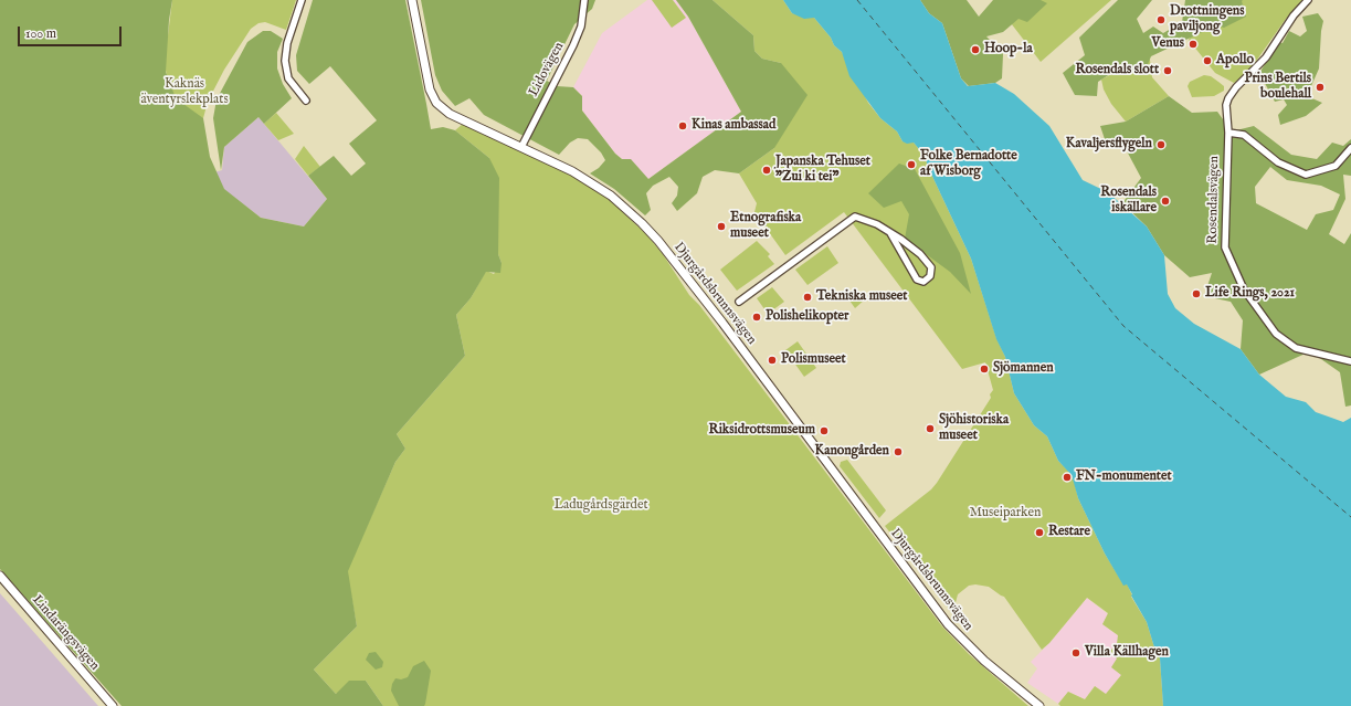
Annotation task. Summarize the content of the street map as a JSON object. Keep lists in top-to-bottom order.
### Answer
{
  "streets": {
    "street": [
      "Lidovägen",
      "Rosendalsvägen",
      "Djurgårdsbrunnsvägen",
      "Lindarängsvägen"
    ]
  },
  "crossings": [
    ["Lidovägen", "Djurgårdsbrunnsvägen"]
  ],
  "parks": ["Kaknäs äventyrslekplats", "Ladugårdsgärdet", "Museiparken"],
  "places": [
    "Drottningens paviljong",
    "Venus",
    "Hoop-la",
    "Apollo",
    "Rosendals slott",
    "Prins Bertils boulehall",
    "Kinas ambassad",
    "Kavaljersflygeln",
    "Folke Bernadotte af Wisborg",
    "Japanska Tehuset \"Zui ki tei\"",
    "Rosendals iskällare",
    "Etnografiska museet",
    "Life Rings, 2021",
    "Tekniska museet",
    "Polishelikopter",
    "Polismuseet",
    "Sjömannen",
    "Sjöhistoriska museet",
    "Riksidrottsmuseum",
    "Kanongården",
    "FN-monumentet",
    "Restare",
    "Villa Källhagen"
  ],
  "scale_bar": "100 m"
}
